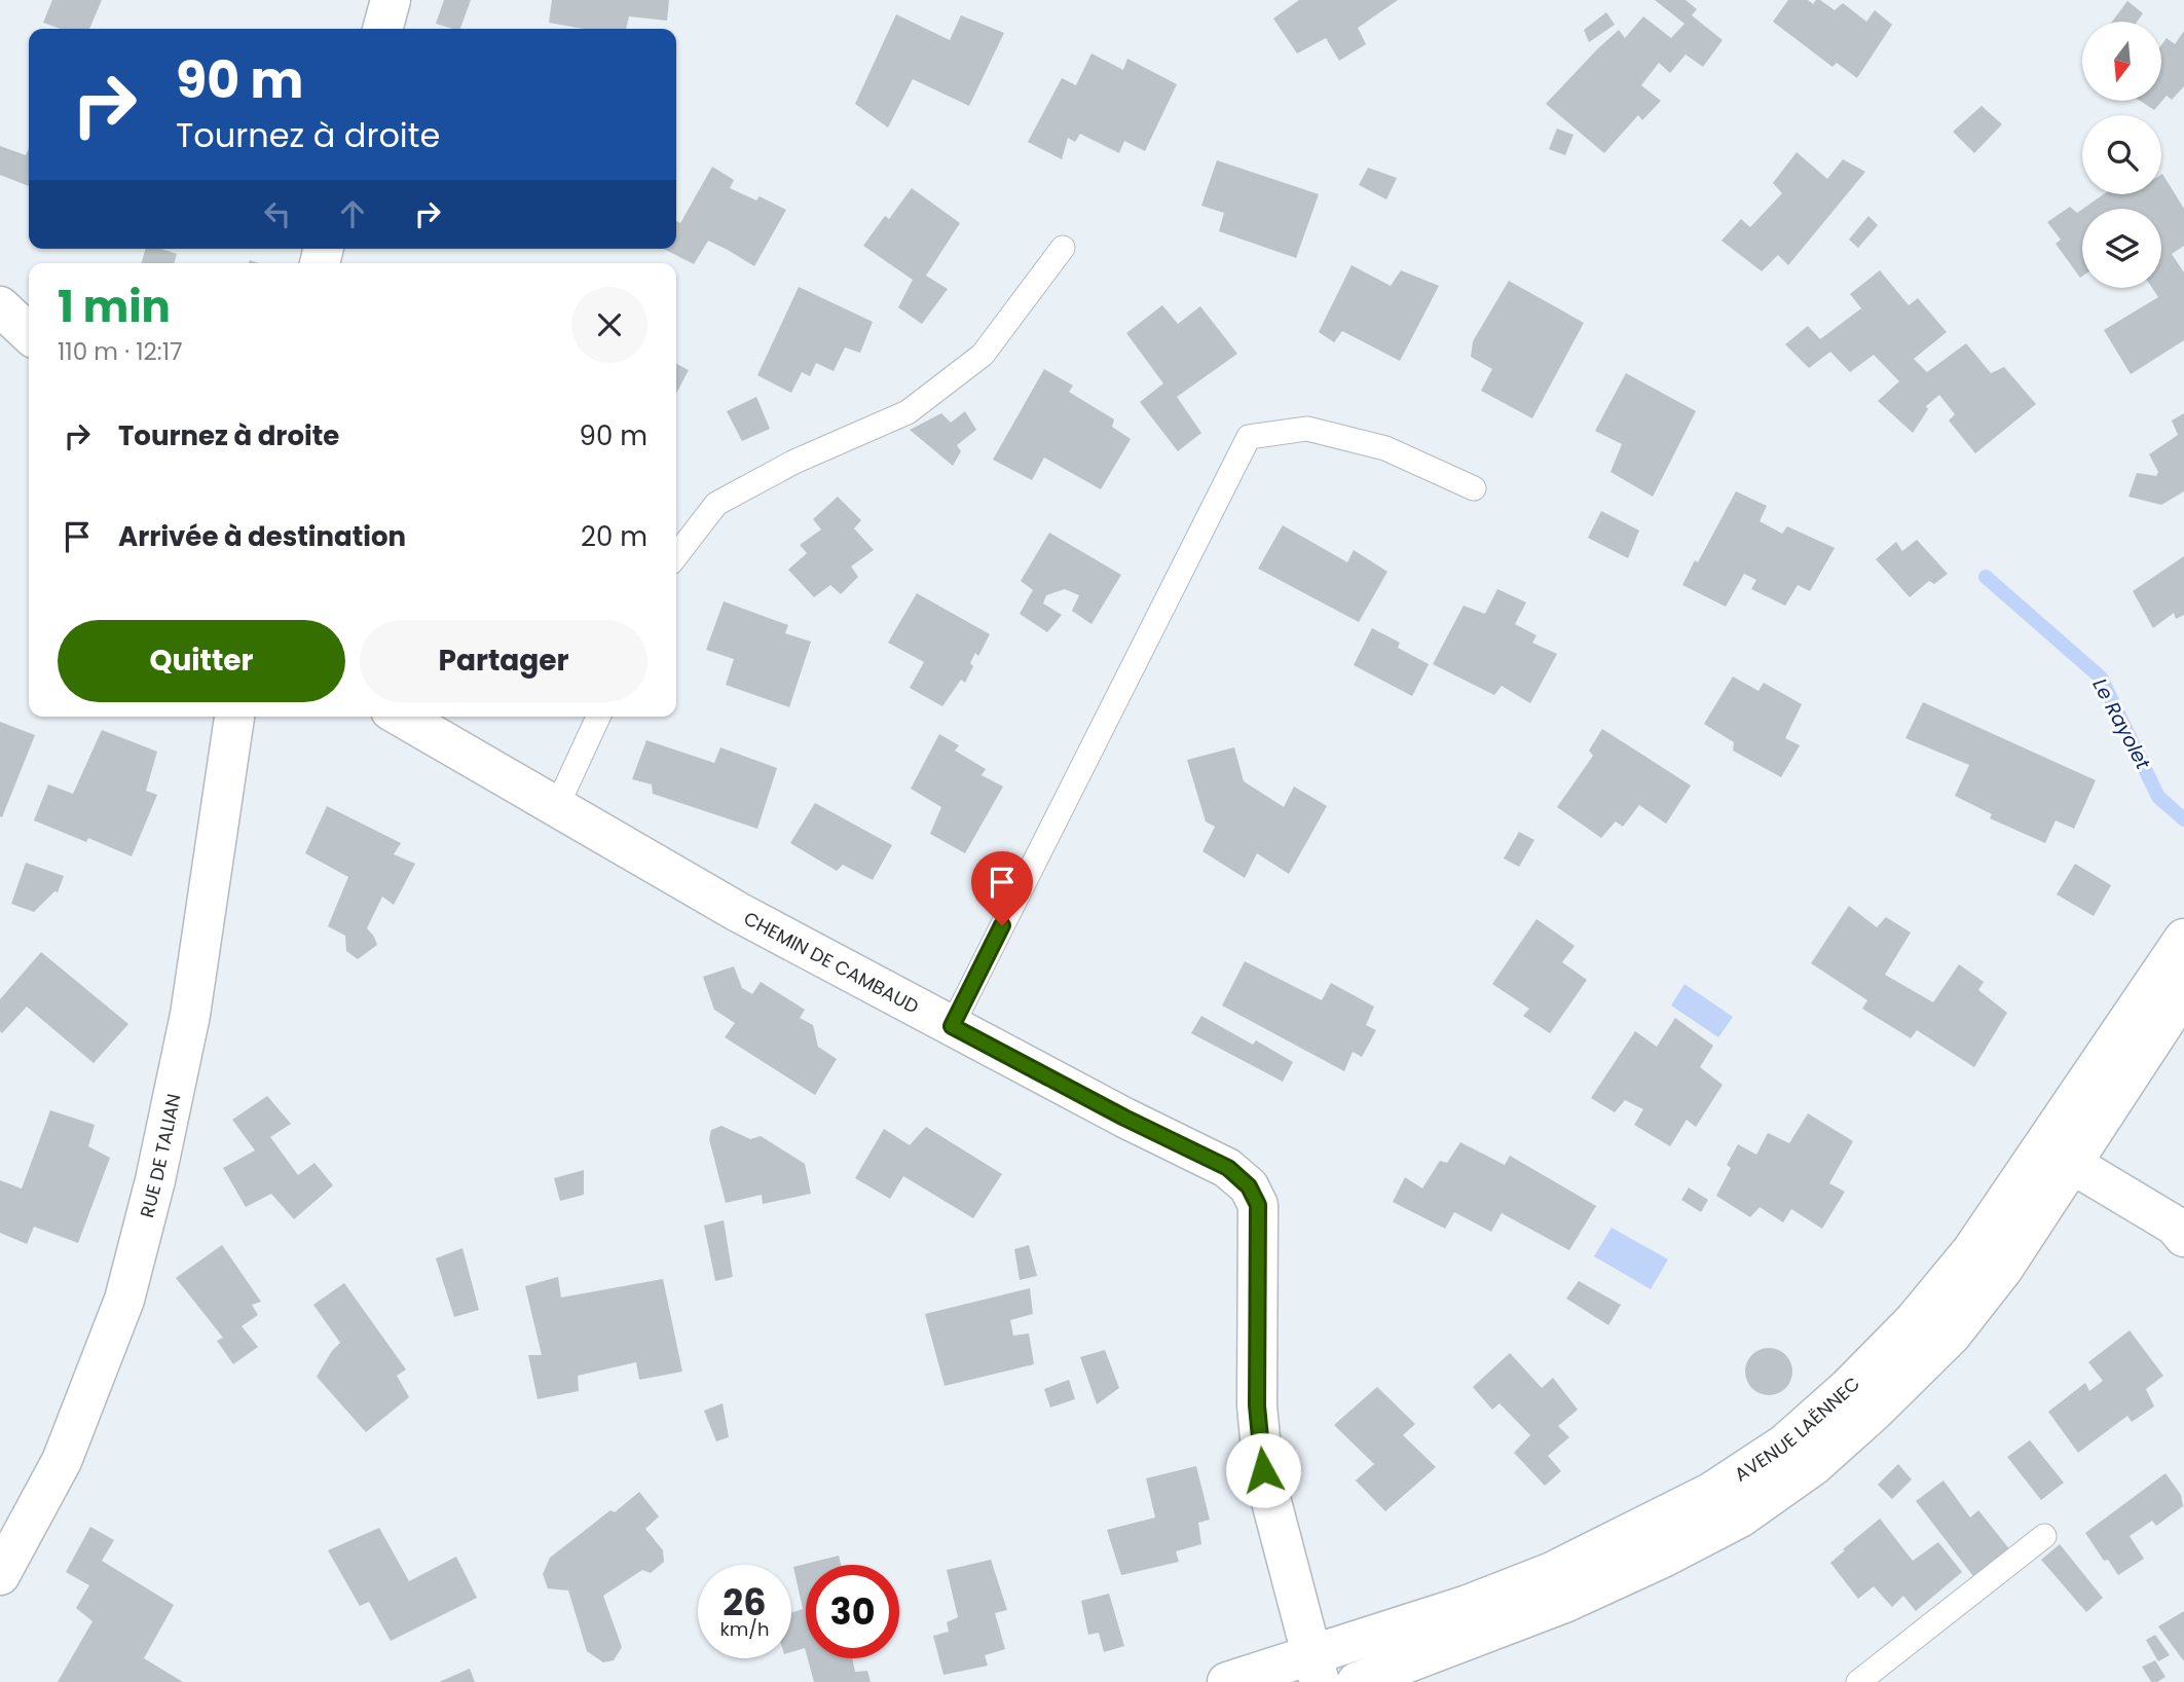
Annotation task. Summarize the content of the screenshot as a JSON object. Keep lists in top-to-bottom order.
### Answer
{
  "streets": {
    "street": ["CHEMIN DE CAMBAUD", "RUE DE TALIAN", "AVENUE LAËNNEC"]
  },
  "crossings": [
    ["CHEMIN DE CAMBAUD", "AVENUE LAËNNEC"]
  ],
  "water": ["Le Rayolet"],
  "north": "bottom",
  "page": {
    "turn": ["90 m", "Tournez à droite"],
    "heading": ["1 min", "110 m · 12:17"],
    "list": [
      {
        "name": "Tournez à droite",
        "value": "90 m"
      },
      {
        "name": "Arrivée à destination",
        "value": "20 m"
      }
    ],
    "buttons": ["Quitter", "Partager"],
    "speed": "26 km/h",
    "limit": "30"
  }
}
